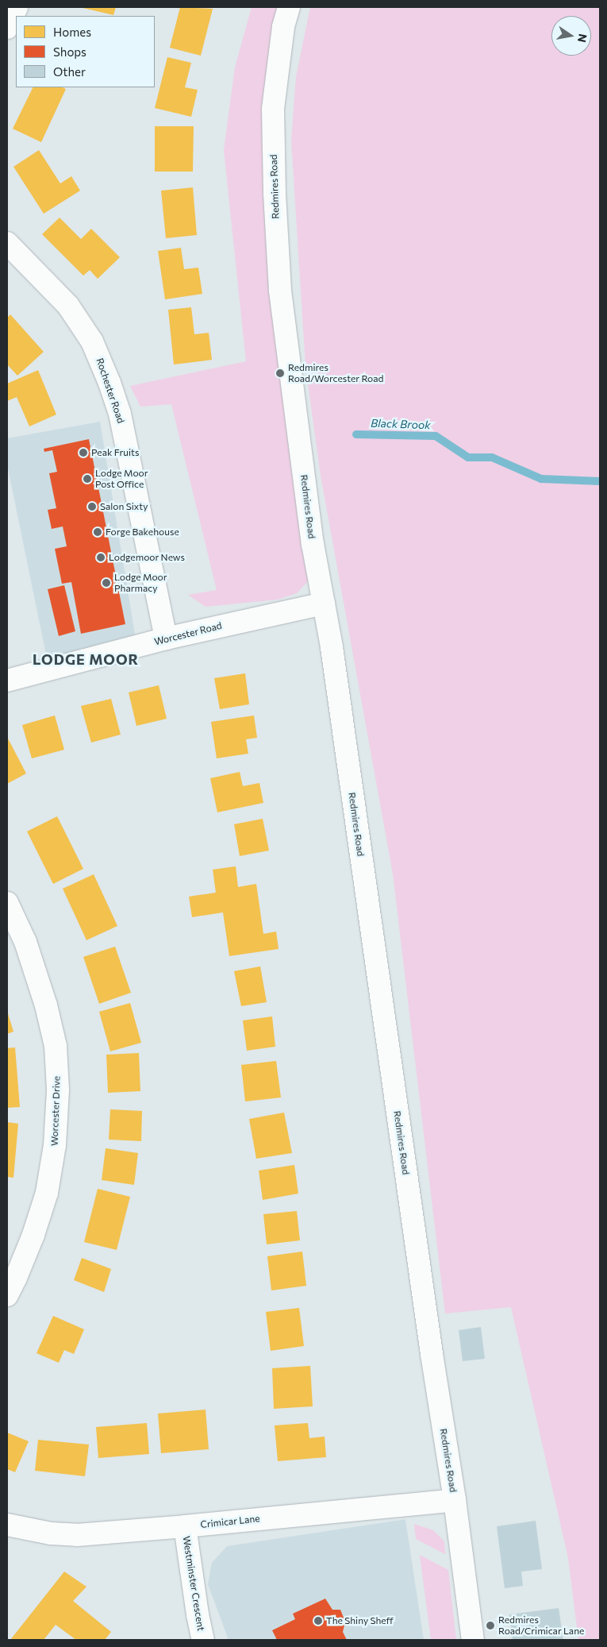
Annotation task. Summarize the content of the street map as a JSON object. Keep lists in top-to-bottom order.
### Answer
{
  "streets": {
    "street": [
      "Redmires Road",
      "Rochester Road",
      "Worcester Road",
      "Worcester Drive",
      "Crimicar Lane",
      "Westminster Crescent"
    ]
  },
  "crossings": [
    ["Redmires Road", "Worcester Road"],
    ["Redmires Road", "Crimicar Lane"],
    ["Rochester Road", "Worcester Road"],
    ["Crimicar Lane", "Westminster Crescent"]
  ],
  "districts": ["LODGE MOOR"],
  "water": ["Black Brook"],
  "places": [
    "Redmires Road/Worcester Road",
    "Peak Fruits",
    "Lodge Moor Post Office",
    "Salon Sixty",
    "Forge Bakehouse",
    "Lodgemoor News",
    "Lodge Moor Pharmacy",
    "The Shiny Sheff",
    "Redmires Road/Crimicar Lane"
  ],
  "legend": ["Homes", "Shops", "Other"],
  "north": "right"
}
